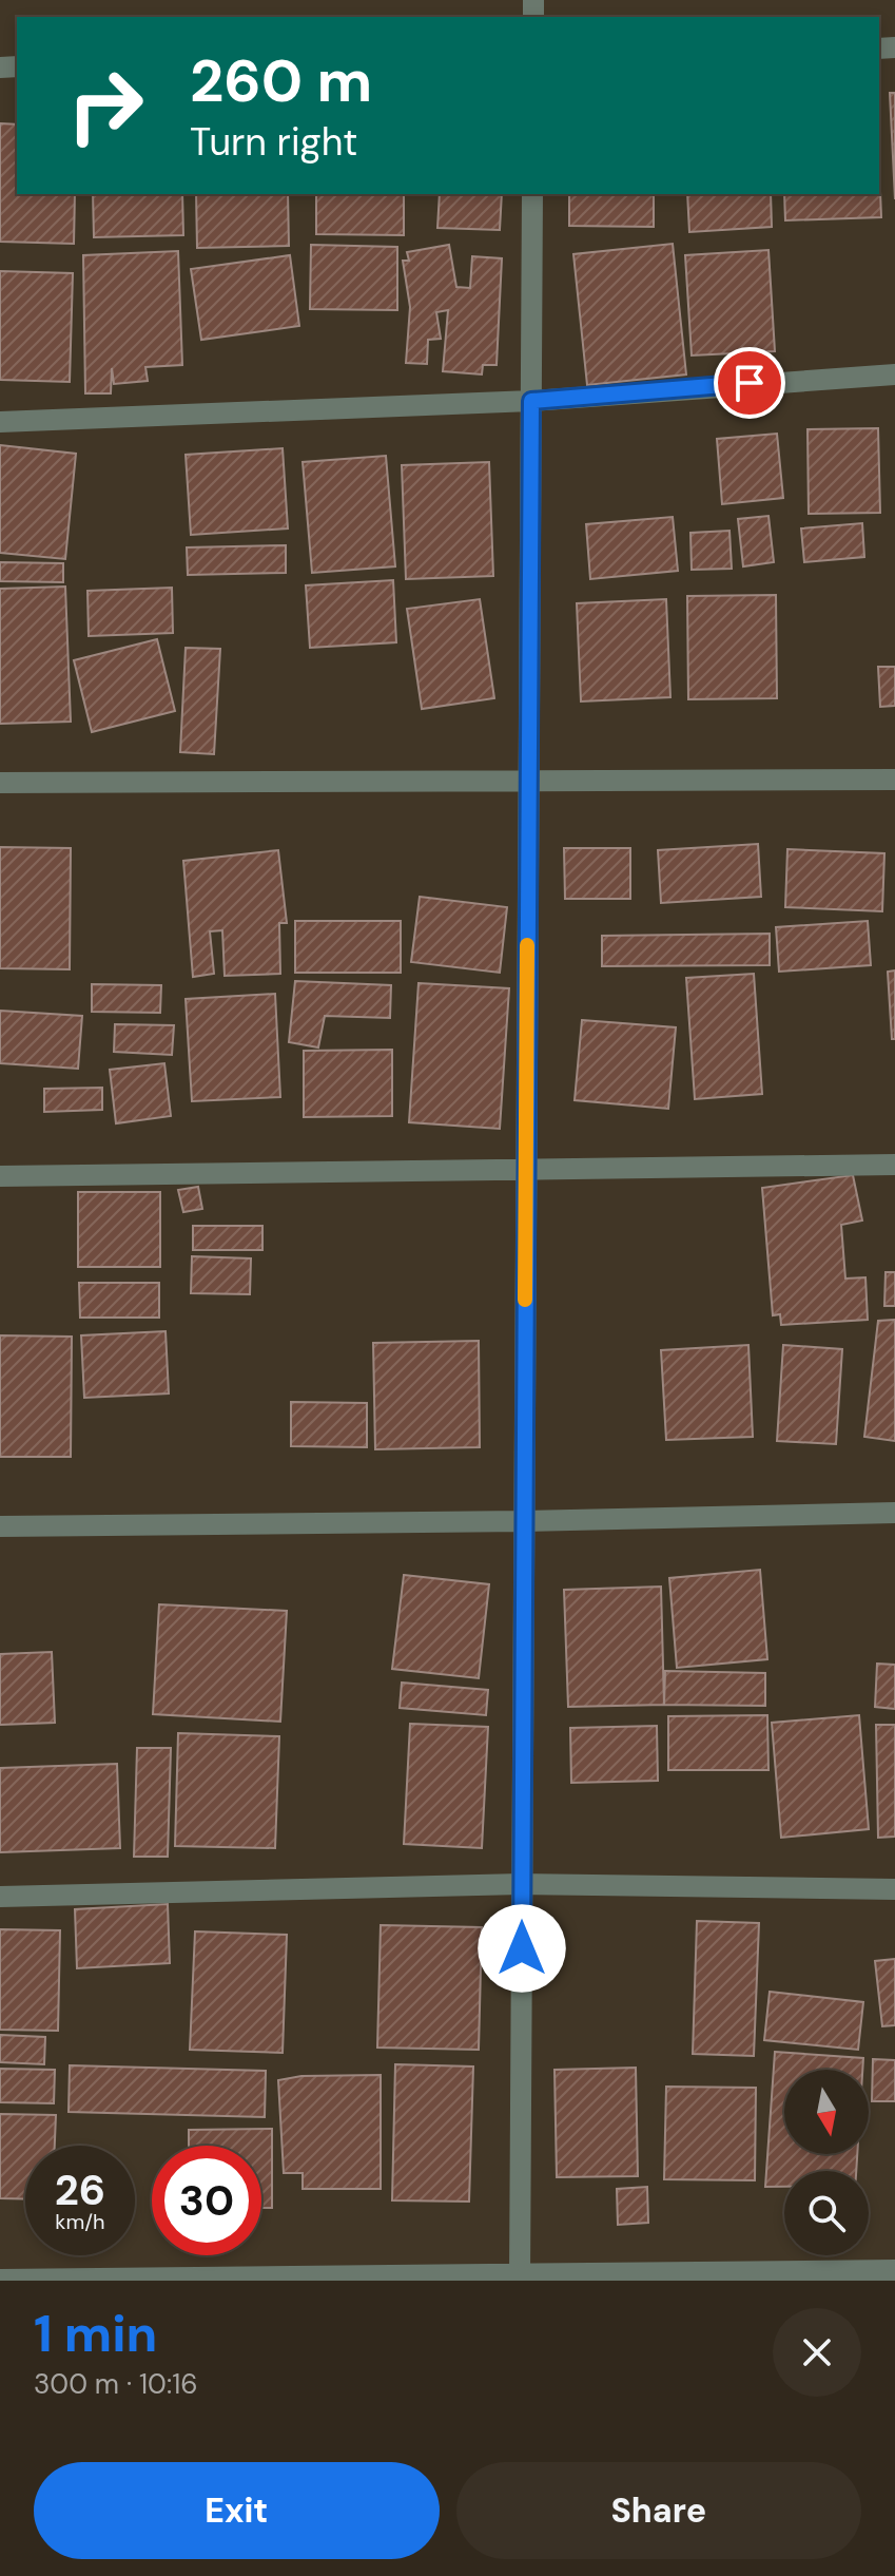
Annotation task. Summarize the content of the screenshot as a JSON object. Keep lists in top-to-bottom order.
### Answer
{
  "north": "bottom",
  "page": {
    "turn": ["260 m", "Turn right"],
    "speed": "26 km/h",
    "limit": "30",
    "heading": ["1 min", "300 m · 10:16"],
    "buttons": ["Exit", "Share"]
  }
}
